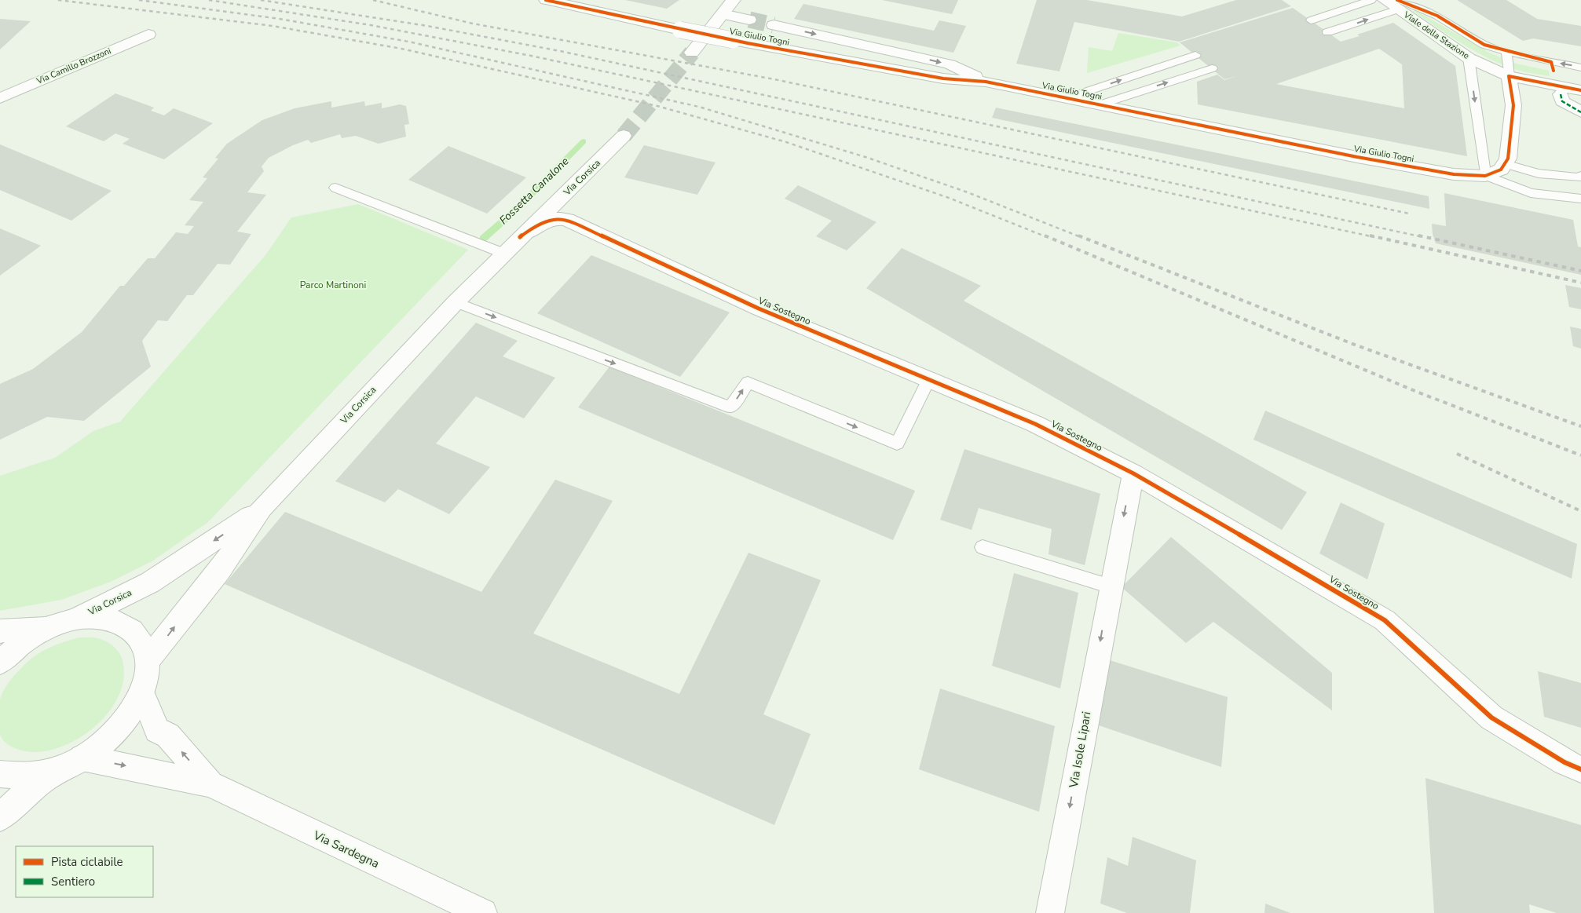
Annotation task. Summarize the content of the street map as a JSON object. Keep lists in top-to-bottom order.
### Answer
{
  "streets": {
    "street": [
      "Viale della Stazione",
      "Via Giulio Togni",
      "Via Camillo Brozzoni",
      "Via Corsica",
      "Via Sostegno",
      "Via Isole Lipari",
      "Via Sardegna"
    ]
  },
  "crossings": [
    ["Via Corsica", "Via Sardegna"],
    ["Via Sostegno", "Via Isole Lipari"]
  ],
  "one_way": ["Via Isole Lipari"],
  "water": ["Fossetta Canalone"],
  "parks": ["Parco Martinoni"],
  "legend": ["Pista ciclabile", "Sentiero"]
}
